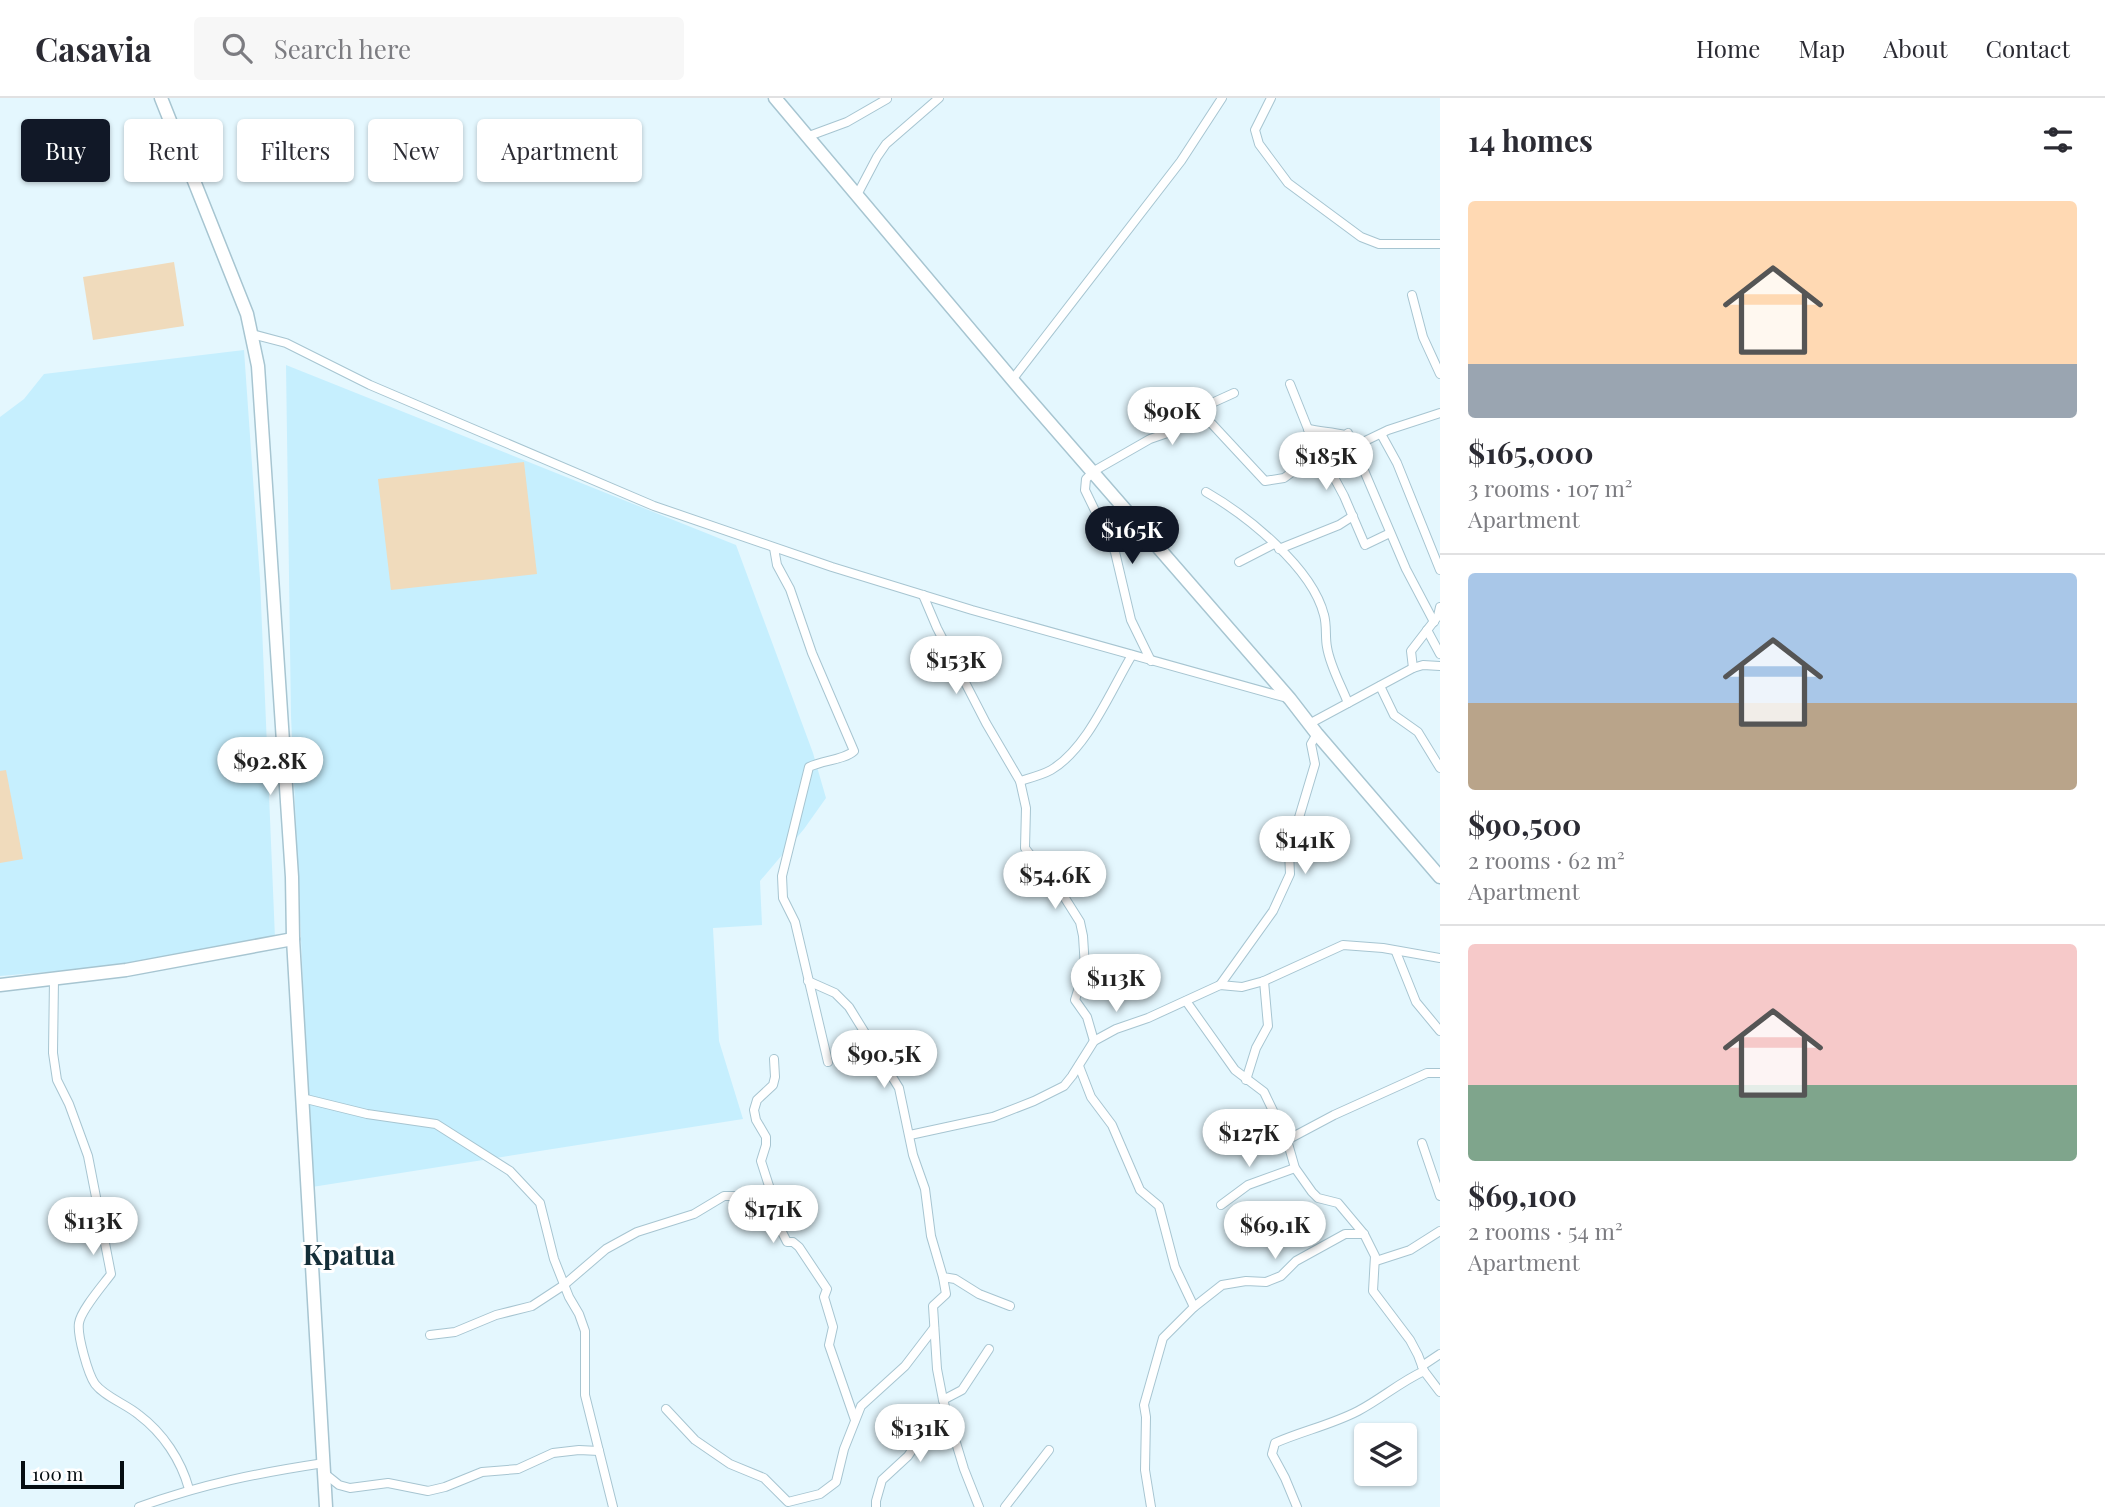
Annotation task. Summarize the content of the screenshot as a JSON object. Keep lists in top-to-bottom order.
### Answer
{
  "districts": ["Kpatua"],
  "scale_bar": "100 m",
  "page": {
    "header": "Casavia",
    "search": "Search here",
    "nav": [
      "Home",
      "Map",
      "About",
      "Contact"
    ],
    "heading": "14 homes",
    "chip": [
      "Buy",
      "Rent",
      "Filters",
      "New",
      "Apartment"
    ],
    "list": [
      {
        "name": "$165,000",
        "note": "3 rooms · 107 m² · Apartment"
      },
      {
        "name": "$90,500",
        "note": "2 rooms · 62 m² · Apartment"
      },
      {
        "name": "$69,100",
        "note": "2 rooms · 54 m² · Apartment"
      }
    ],
    "price": [
      "$90K",
      "$185K",
      "$165K",
      "$153K",
      "$92.8K",
      "$141K",
      "$54.6K",
      "$113K",
      "$90.5K",
      "$127K",
      "$171K",
      "$113K",
      "$69.1K",
      "$131K"
    ],
    "scale": "100 m"
  }
}
